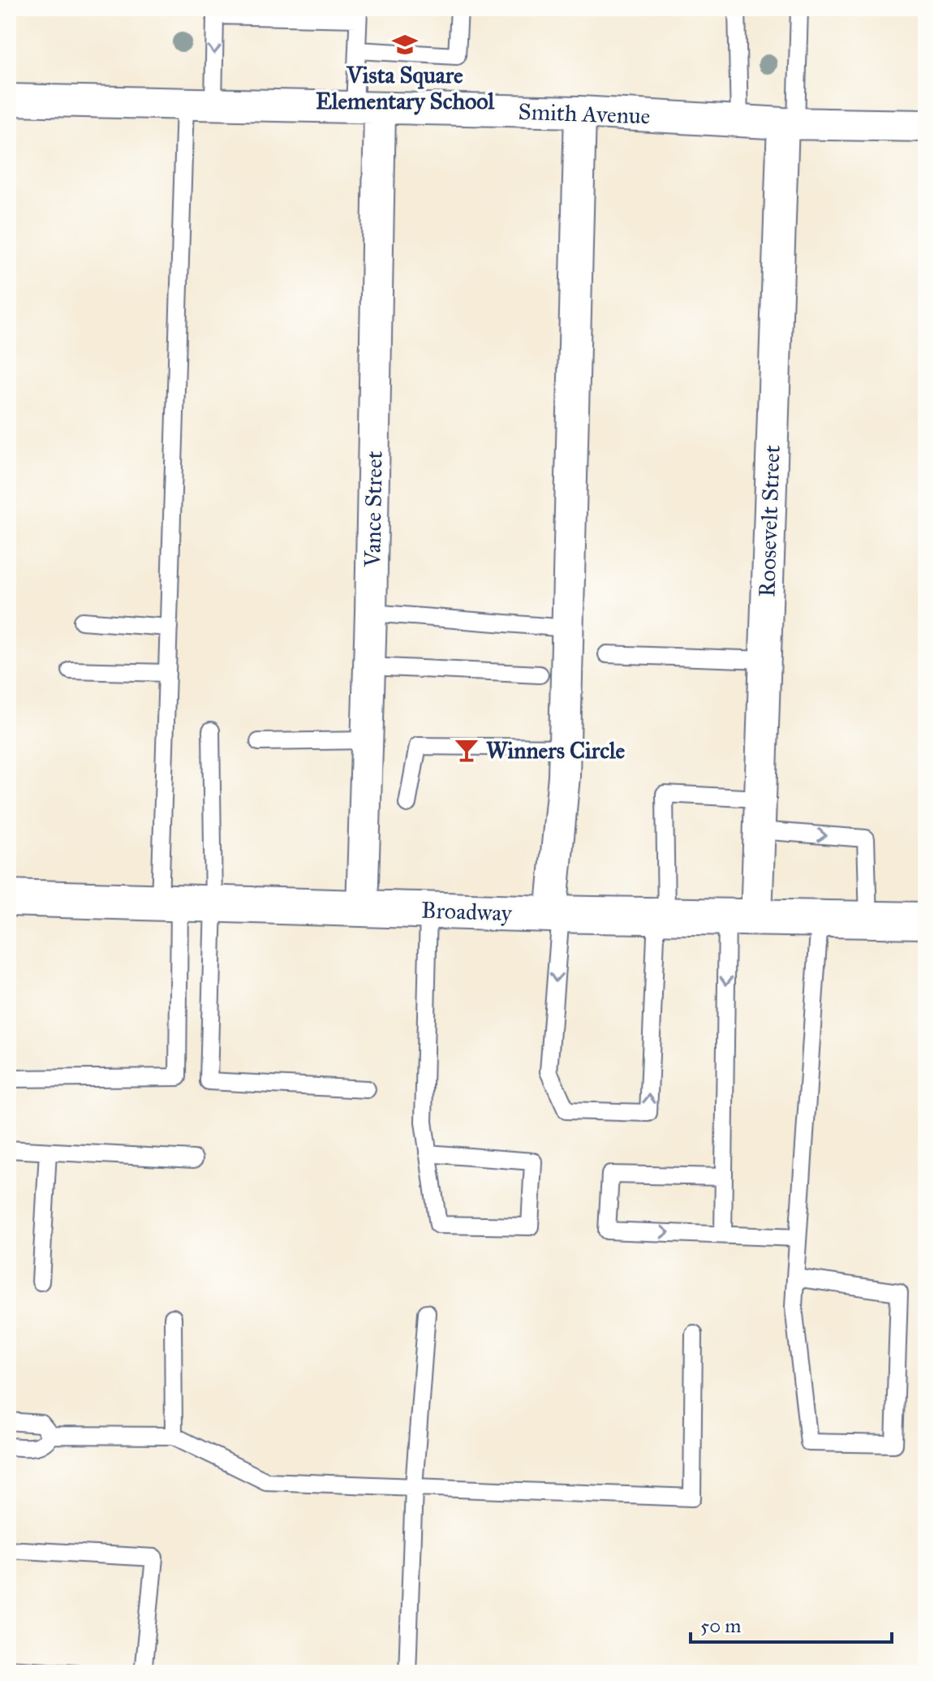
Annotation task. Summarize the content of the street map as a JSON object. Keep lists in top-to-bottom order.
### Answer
{
  "streets": {
    "main road": ["Broadway"],
    "street": ["Smith Avenue", "Vance Street", "Roosevelt Street"]
  },
  "crossings": [
    ["Smith Avenue", "Vance Street"],
    ["Smith Avenue", "Roosevelt Street"],
    ["Vance Street", "Broadway"],
    ["Roosevelt Street", "Broadway"]
  ],
  "places": {
    "school or university": ["Vista Square Elementary School"],
    "bar": ["Winners Circle"]
  },
  "scale_bar": "50 m"
}
